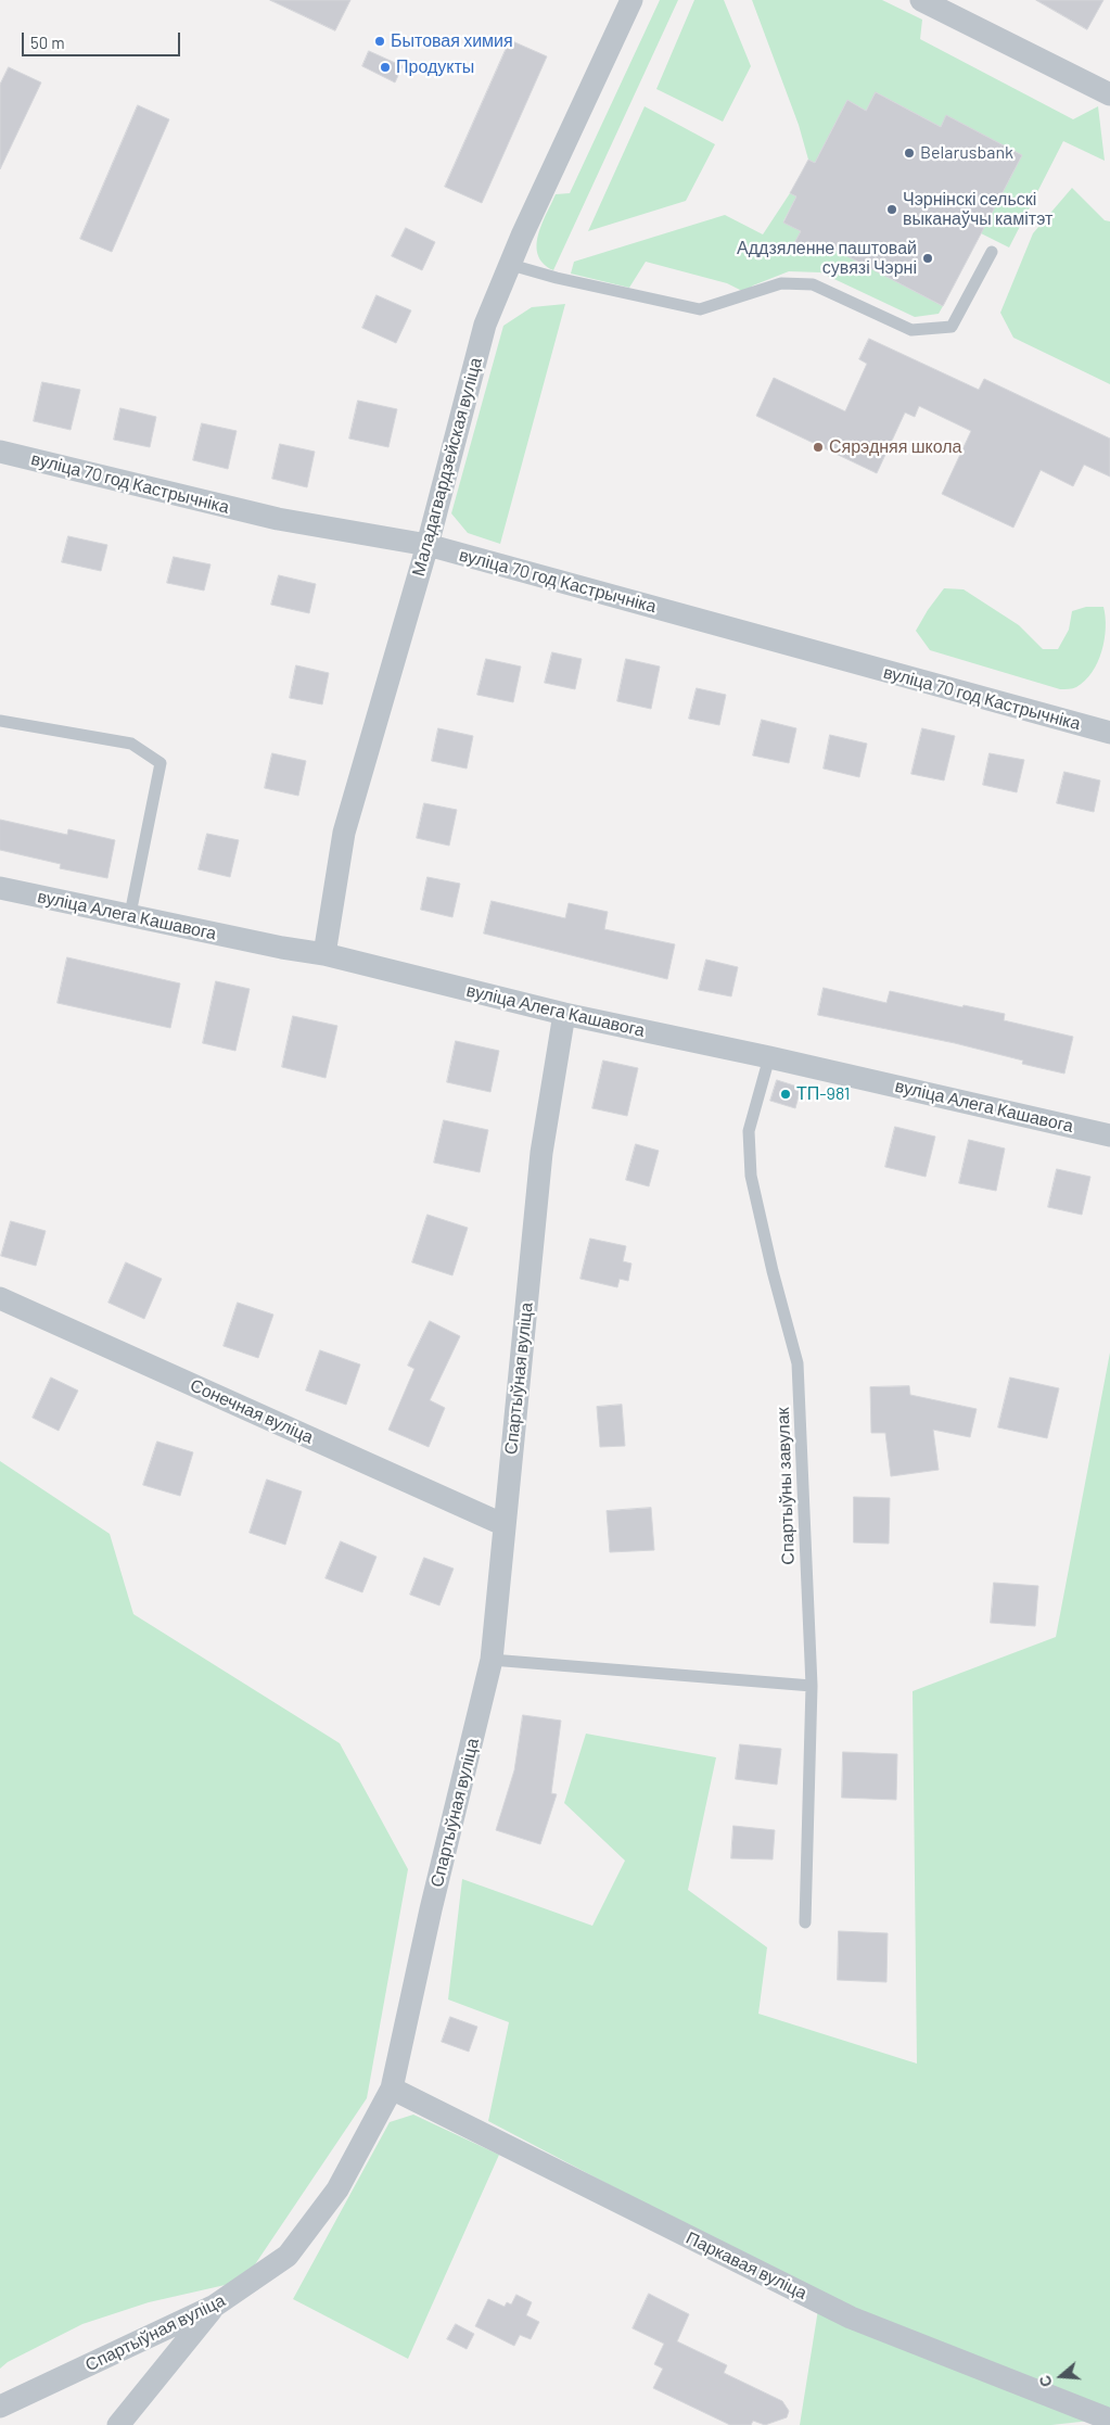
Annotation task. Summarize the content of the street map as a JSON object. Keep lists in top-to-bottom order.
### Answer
{
  "streets": {
    "street": [
      "Маладагвардзейская вуліца",
      "вуліца 70 год Кастрычніка",
      "вуліца Алега Кашавога",
      "Спартыўная вуліца",
      "Сонечная вуліца",
      "Паркавая вуліца"
    ],
    "lane": ["Спартыўны завулак"]
  },
  "crossings": [
    ["Маладагвардзейская вуліца", "вуліца 70 год Кастрычніка"],
    ["Маладагвардзейская вуліца", "вуліца Алега Кашавога"],
    ["вуліца Алега Кашавога", "Спартыўная вуліца"],
    ["вуліца Алега Кашавога", "Спартыўны завулак"],
    ["Спартыўная вуліца", "Сонечная вуліца"],
    ["Спартыўная вуліца", "Паркавая вуліца"]
  ],
  "places": [
    "Бытовая химия",
    "Продукты",
    "Belarusbank",
    "Чэрнінскі сельскі выканаўчы камітэт",
    "Аддзяленне паштовай сувязі Чэрні",
    "Сярэдняя школа",
    "ТП-981"
  ],
  "scale_bar": "50 m",
  "north": "left"
}
